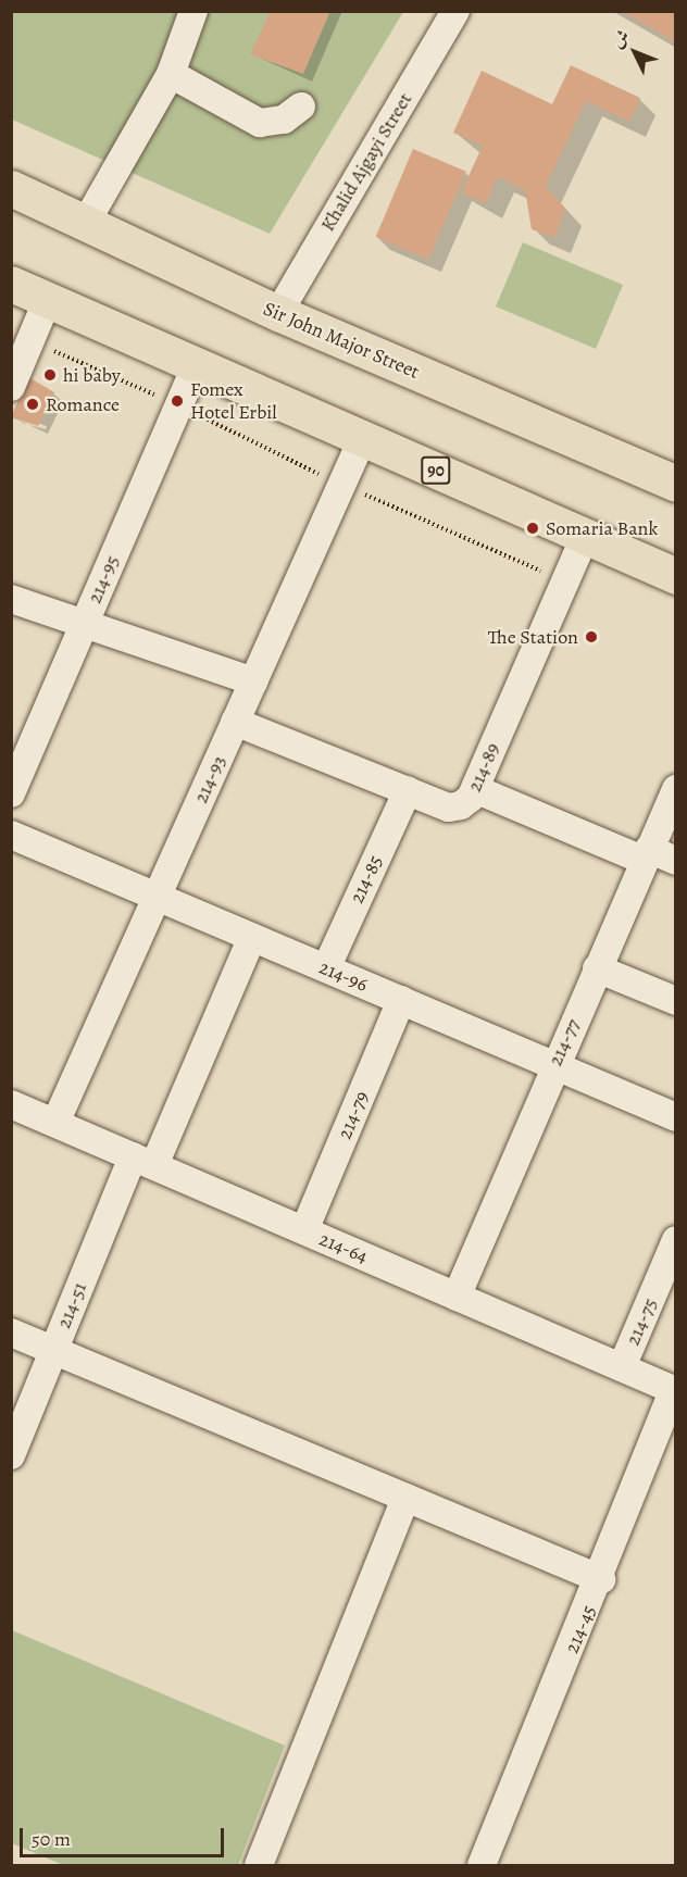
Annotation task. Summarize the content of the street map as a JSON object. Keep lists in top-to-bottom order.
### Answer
{
  "streets": {
    "highway": ["Sir John Major Street", "90"],
    "street": [
      "Khalid Ajgayi Street",
      "214-95",
      "214-89",
      "214-93",
      "214-85",
      "214-96",
      "214-77",
      "214-79",
      "214-64",
      "214-51",
      "214-75",
      "214-45"
    ]
  },
  "crossings": [
    ["Khalid Ajgayi Street", "Sir John Major Street"],
    ["90", "214-95"],
    ["90", "214-89"],
    ["90", "214-93"],
    ["214-89", "214-93"],
    ["214-89", "214-85"],
    ["214-93", "214-96"],
    ["214-93", "214-64"],
    ["214-85", "214-96"],
    ["214-96", "214-77"],
    ["214-96", "214-79"],
    ["214-96", "214-51"],
    ["214-77", "214-64"],
    ["214-79", "214-64"],
    ["214-64", "214-51"],
    ["214-64", "214-75"],
    ["214-64", "214-45"]
  ],
  "places": [
    "hi baby",
    "Fomex Hotel Erbil",
    "Romance",
    "Somaria Bank",
    "The Station"
  ],
  "scale_bar": "50 m",
  "north": "top left"
}
